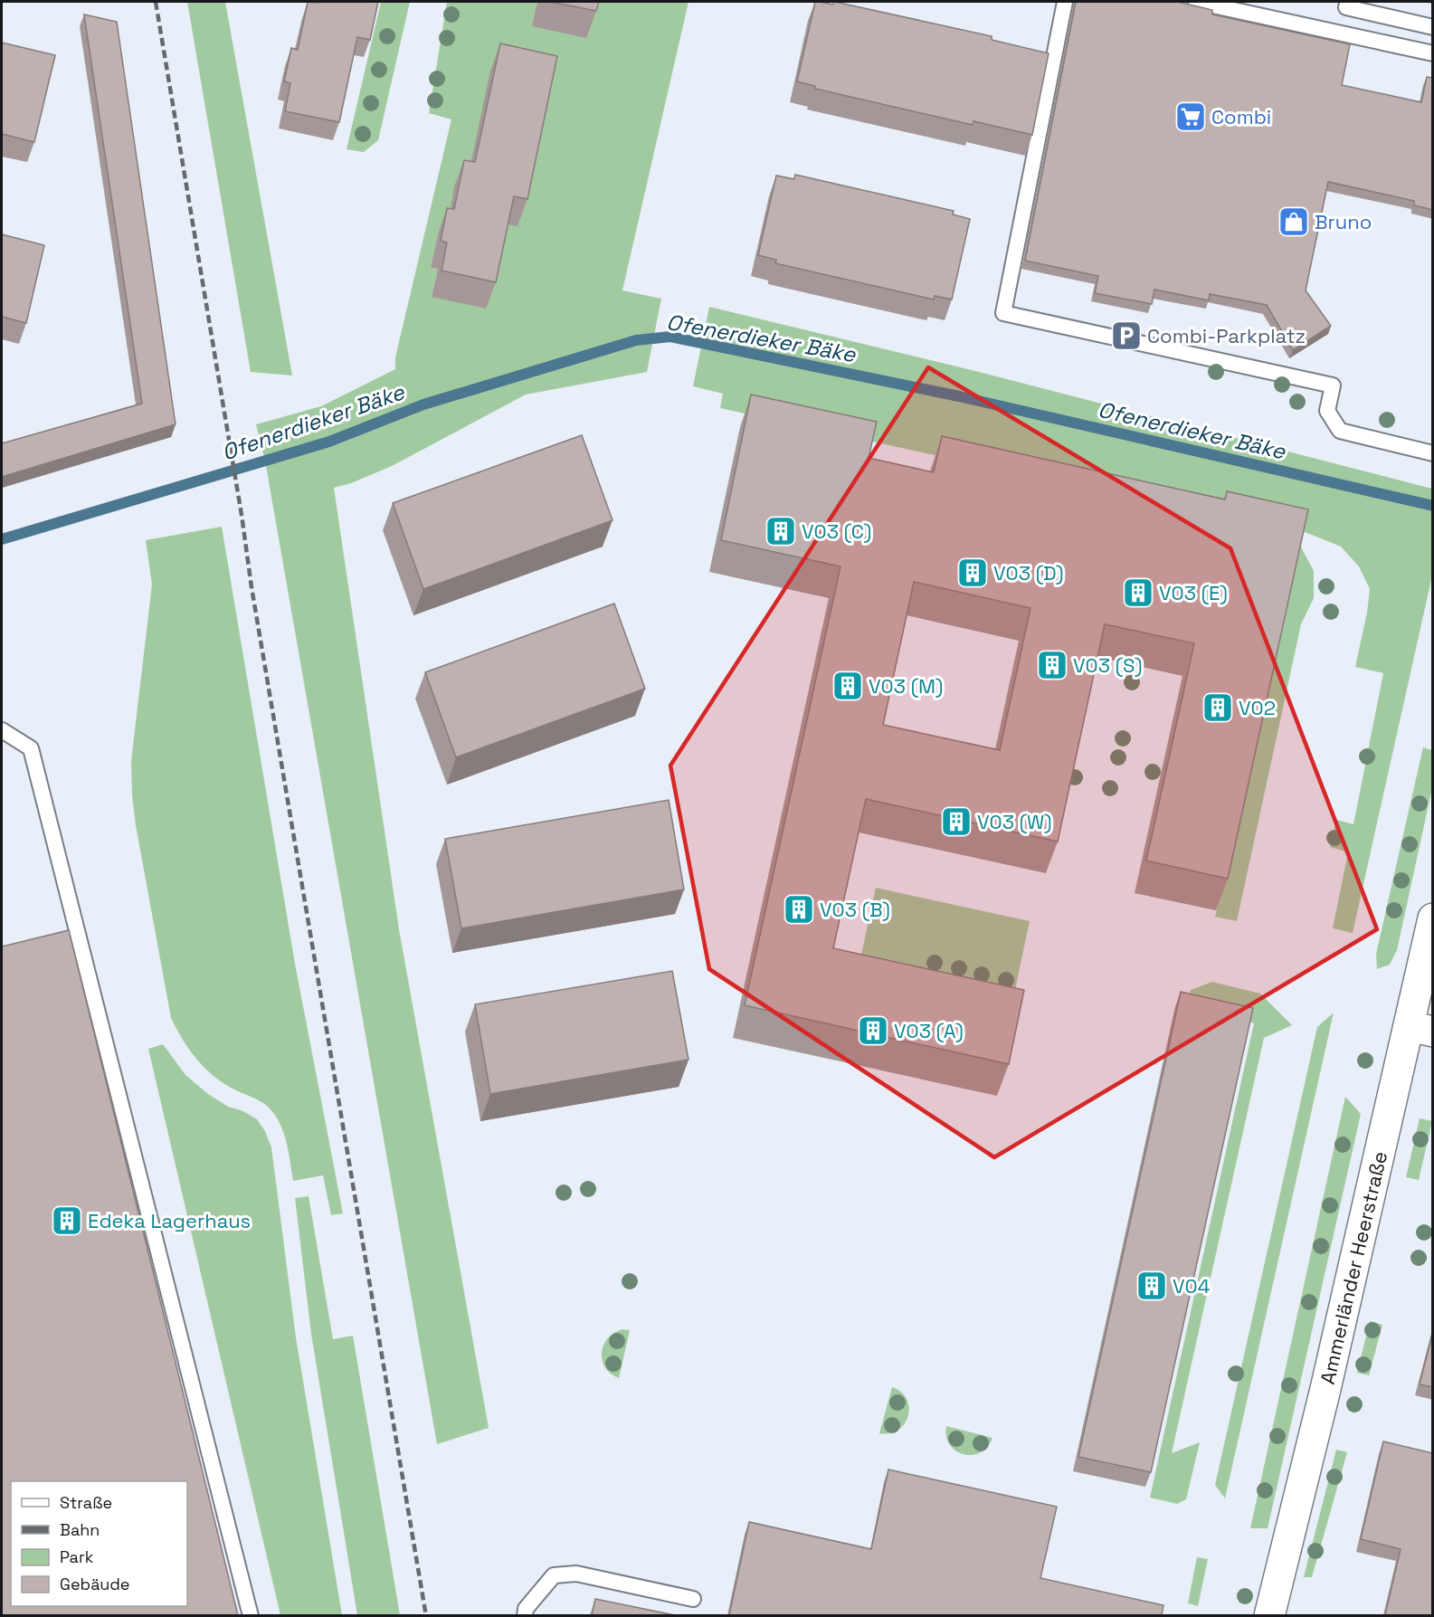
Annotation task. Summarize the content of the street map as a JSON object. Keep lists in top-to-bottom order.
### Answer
{
  "streets": {
    "street": ["Ammerländer Heerstraße"]
  },
  "water": ["Ofenerdieker Bäke"],
  "places": {
    "supermarket": ["Combi"],
    "shop": ["Bruno"],
    "parking": ["Combi-Parkplatz"],
    "building": [
      "V03 (C)",
      "V03 (D)",
      "V03 (E)",
      "V03 (S)",
      "V03 (M)",
      "V02",
      "V03 (W)",
      "V03 (B)",
      "V03 (A)",
      "Edeka Lagerhaus",
      "V04"
    ]
  },
  "legend": [
    "Straße",
    "Bahn",
    "Park",
    "Gebäude"
  ]
}
